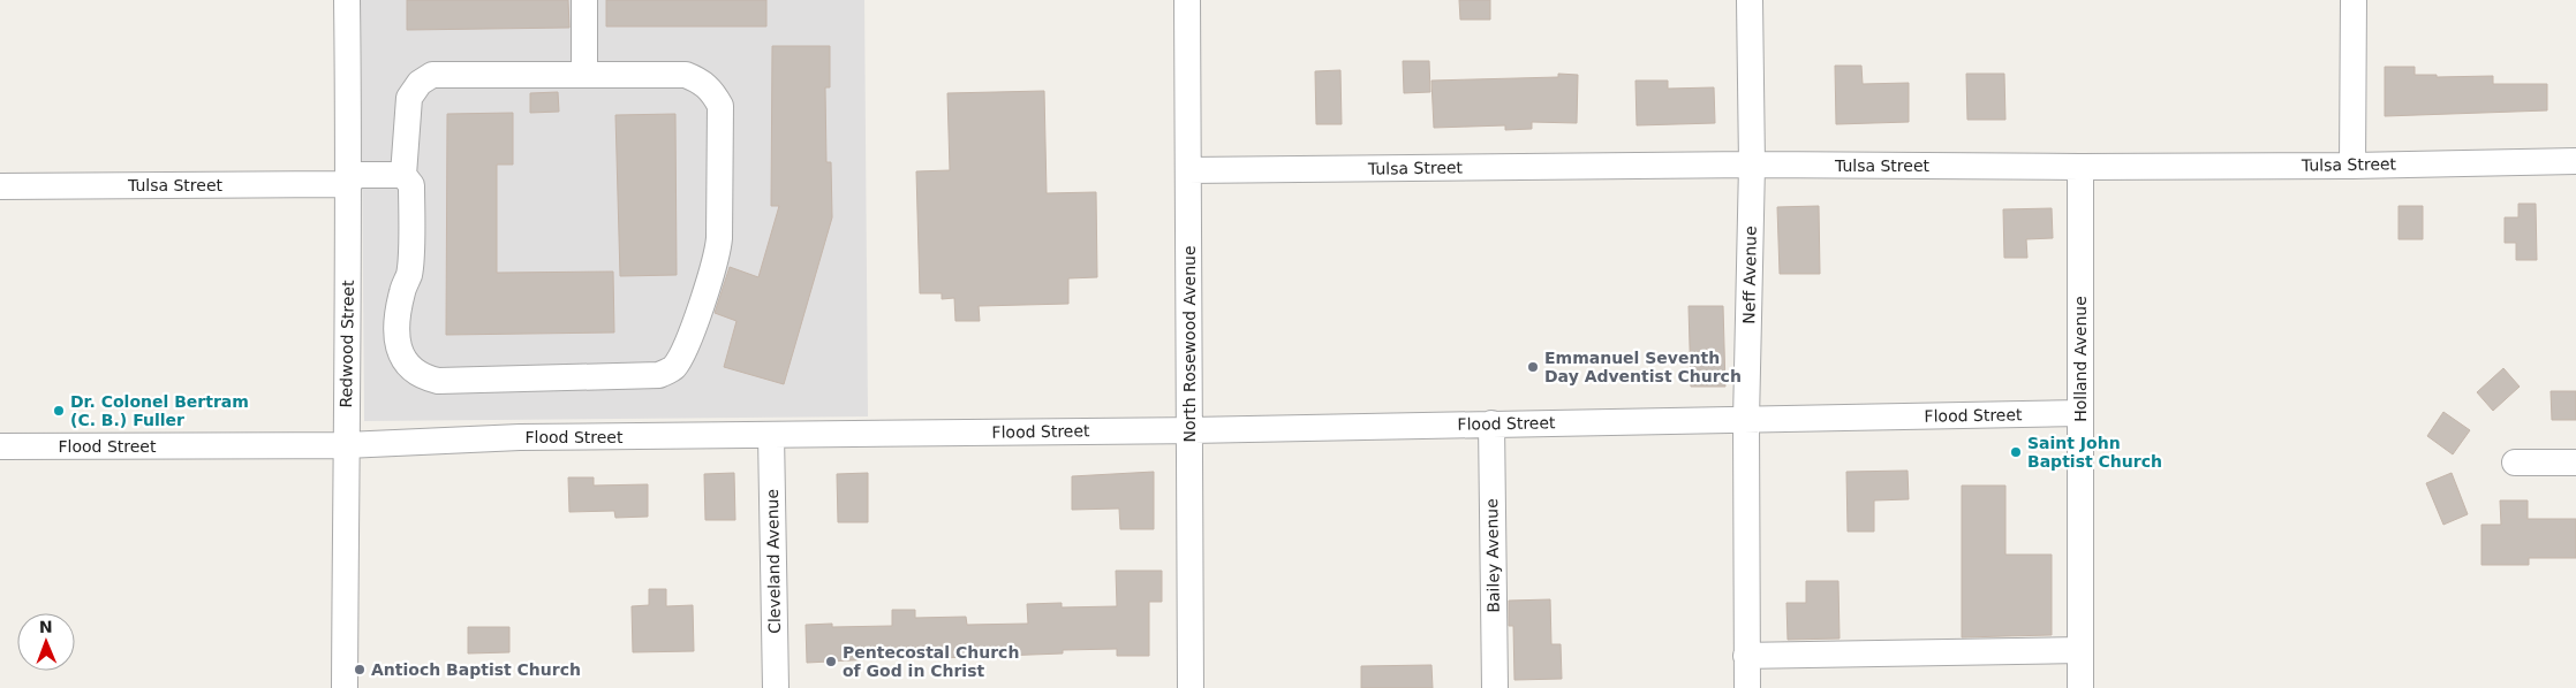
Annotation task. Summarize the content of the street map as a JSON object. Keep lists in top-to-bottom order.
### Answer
{
  "streets": {
    "street": [
      "Tulsa Street",
      "Neff Avenue",
      "Redwood Street",
      "North Rosewood Avenue",
      "Holland Avenue",
      "Flood Street",
      "Bailey Avenue",
      "Cleveland Avenue"
    ]
  },
  "crossings": [
    ["Tulsa Street", "Neff Avenue"],
    ["Tulsa Street", "Redwood Street"],
    ["Tulsa Street", "North Rosewood Avenue"],
    ["Tulsa Street", "Holland Avenue"],
    ["Neff Avenue", "Flood Street"],
    ["Redwood Street", "Flood Street"],
    ["North Rosewood Avenue", "Flood Street"],
    ["Holland Avenue", "Flood Street"],
    ["Flood Street", "Bailey Avenue"],
    ["Flood Street", "Cleveland Avenue"]
  ],
  "places": [
    "Emmanuel Seventh Day Adventist Church",
    "Dr. Colonel Bertram (C. B.) Fuller",
    "Saint John Baptist Church",
    "Pentecostal Church of God in Christ",
    "Antioch Baptist Church"
  ],
  "north": "top"
}
